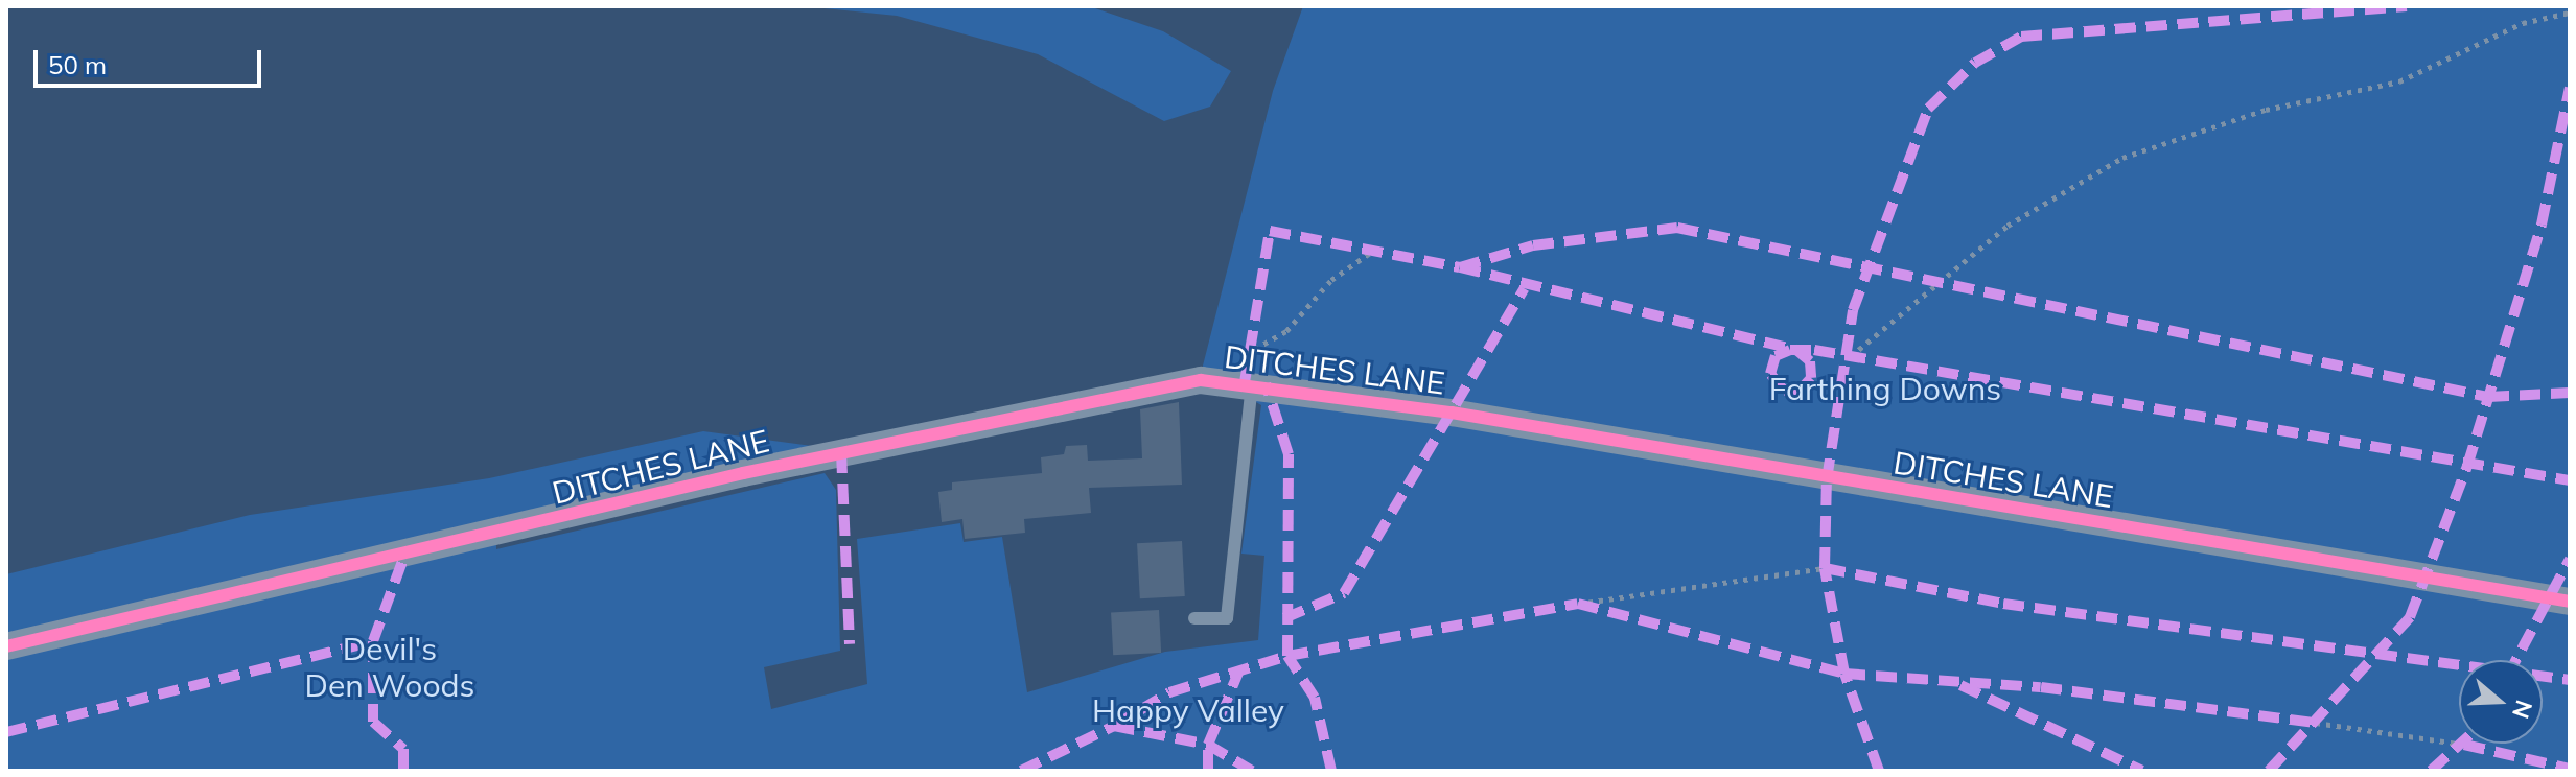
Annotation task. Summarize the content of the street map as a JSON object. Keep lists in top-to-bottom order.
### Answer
{
  "streets": {
    "street": ["DITCHES LANE"]
  },
  "parks": ["Farthing Downs", "Devil's Den Woods", "Happy Valley"],
  "scale_bar": "50 m",
  "north": "right"
}
